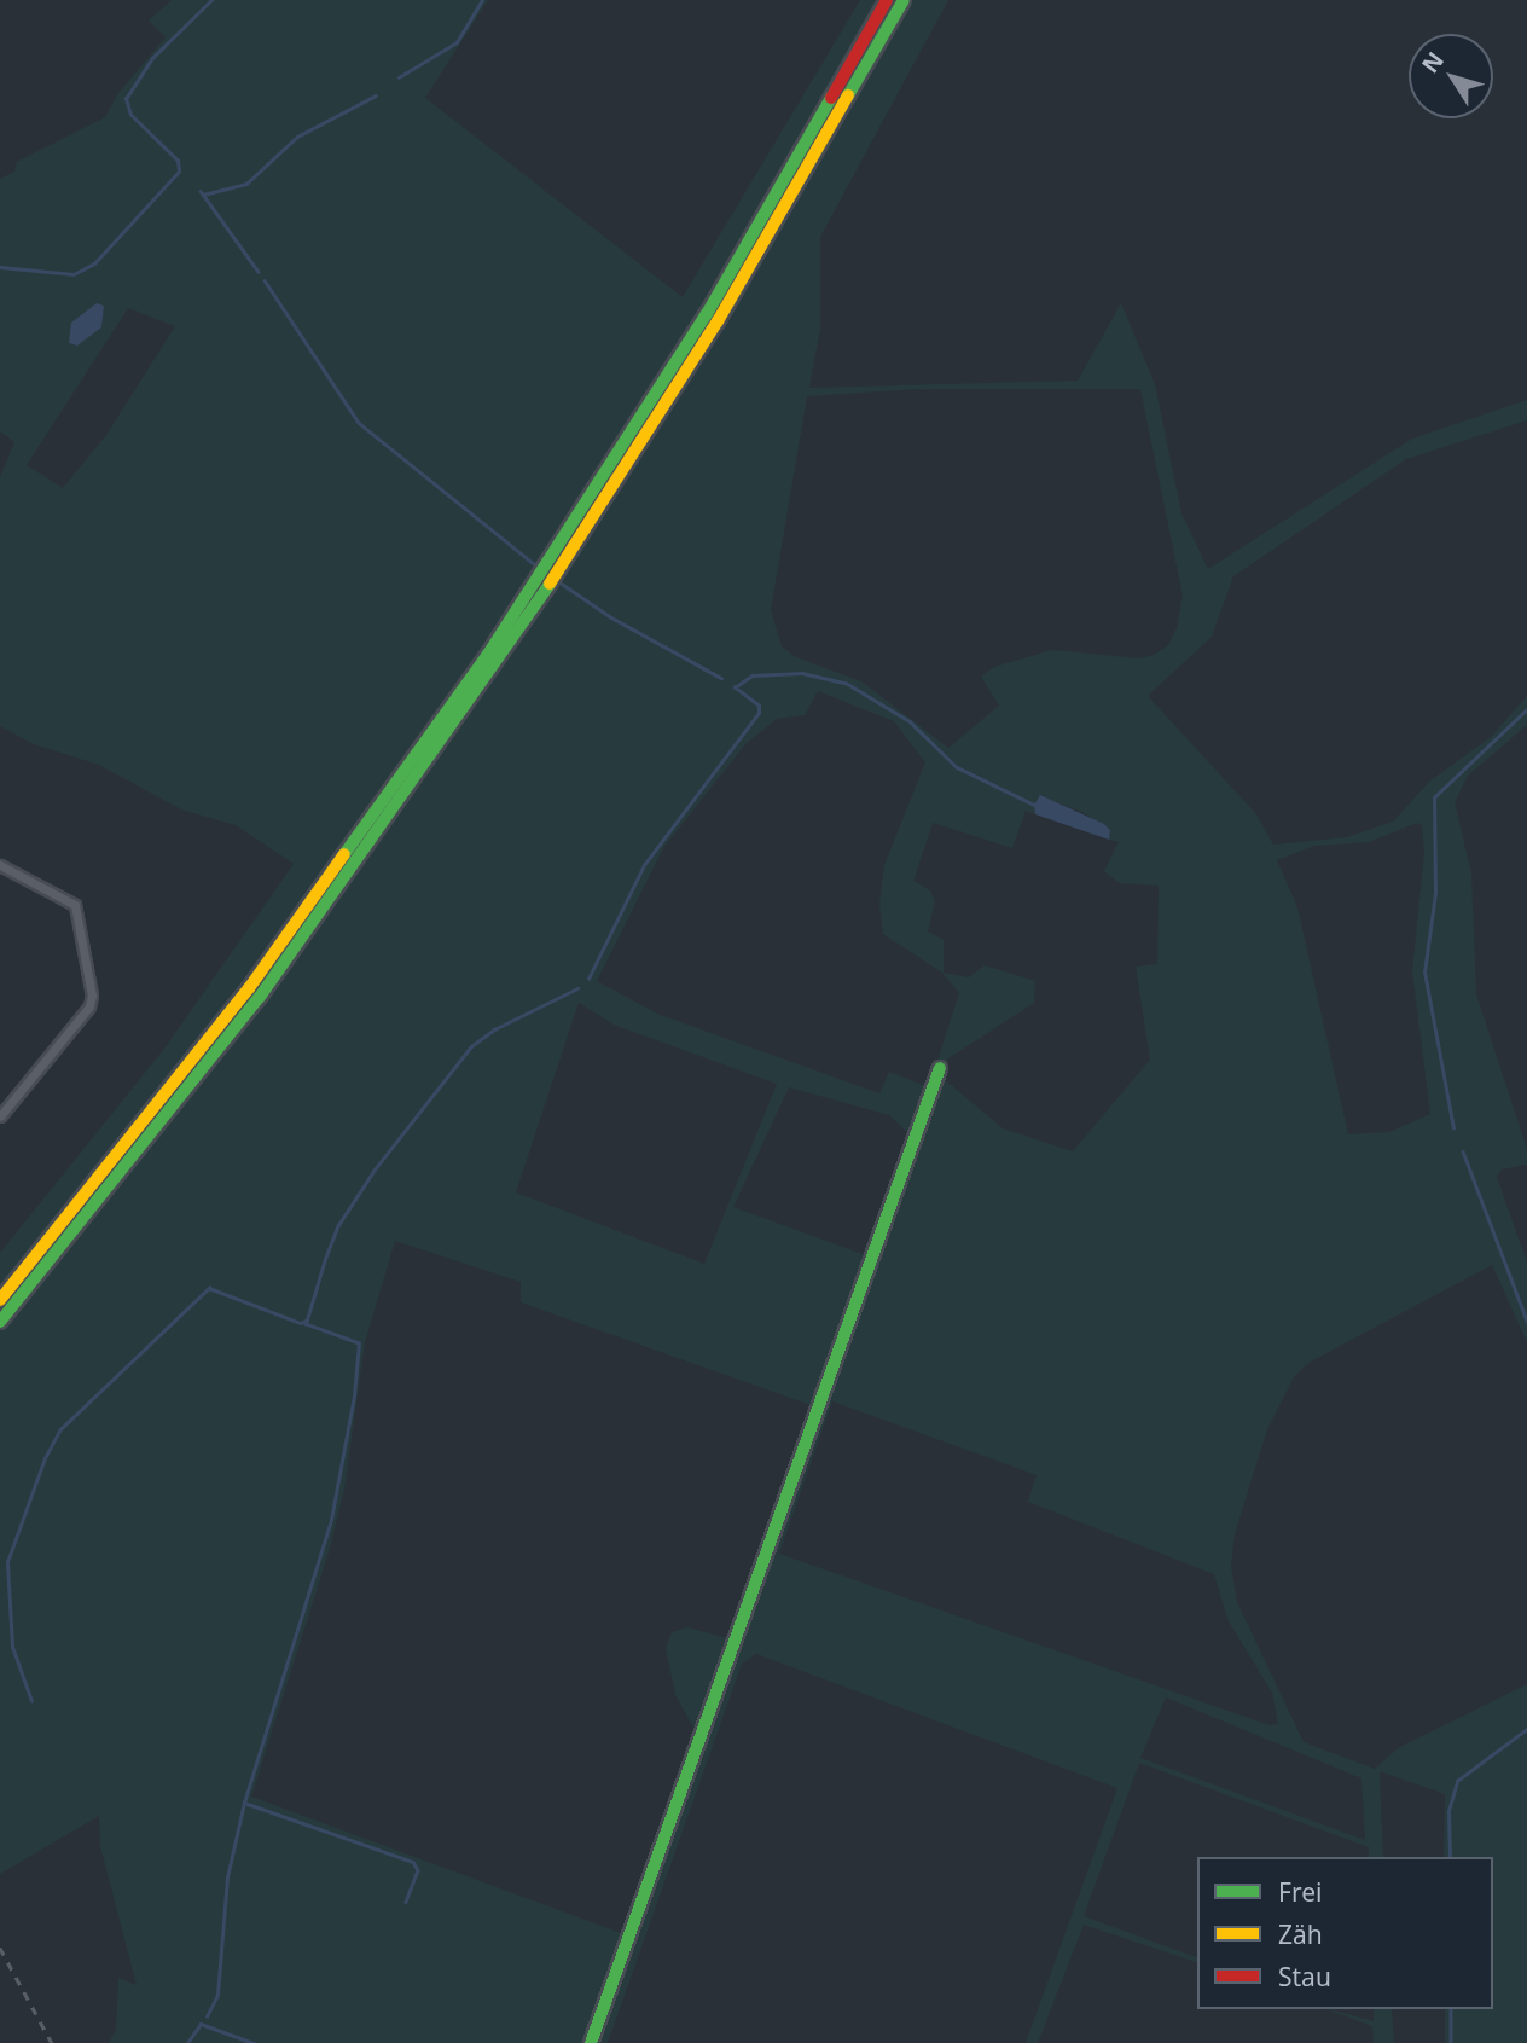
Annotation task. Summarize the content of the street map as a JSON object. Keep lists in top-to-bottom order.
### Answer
{
  "legend": ["Frei", "Zäh", "Stau"],
  "north": "top left"
}
